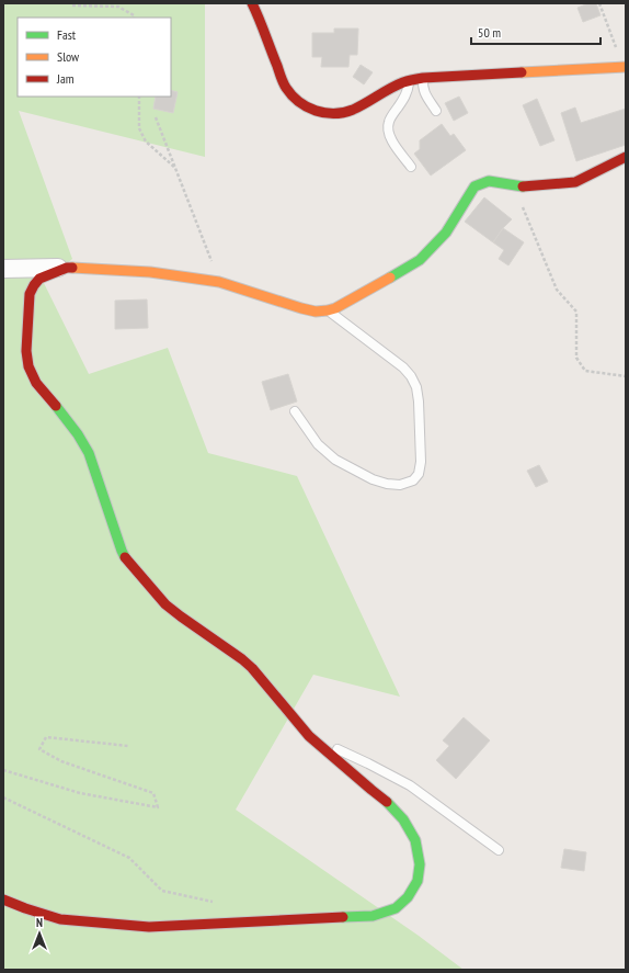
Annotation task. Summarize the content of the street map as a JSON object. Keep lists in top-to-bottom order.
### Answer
{
  "legend": ["Fast", "Slow", "Jam"],
  "scale_bar": "50 m",
  "north": "top"
}
